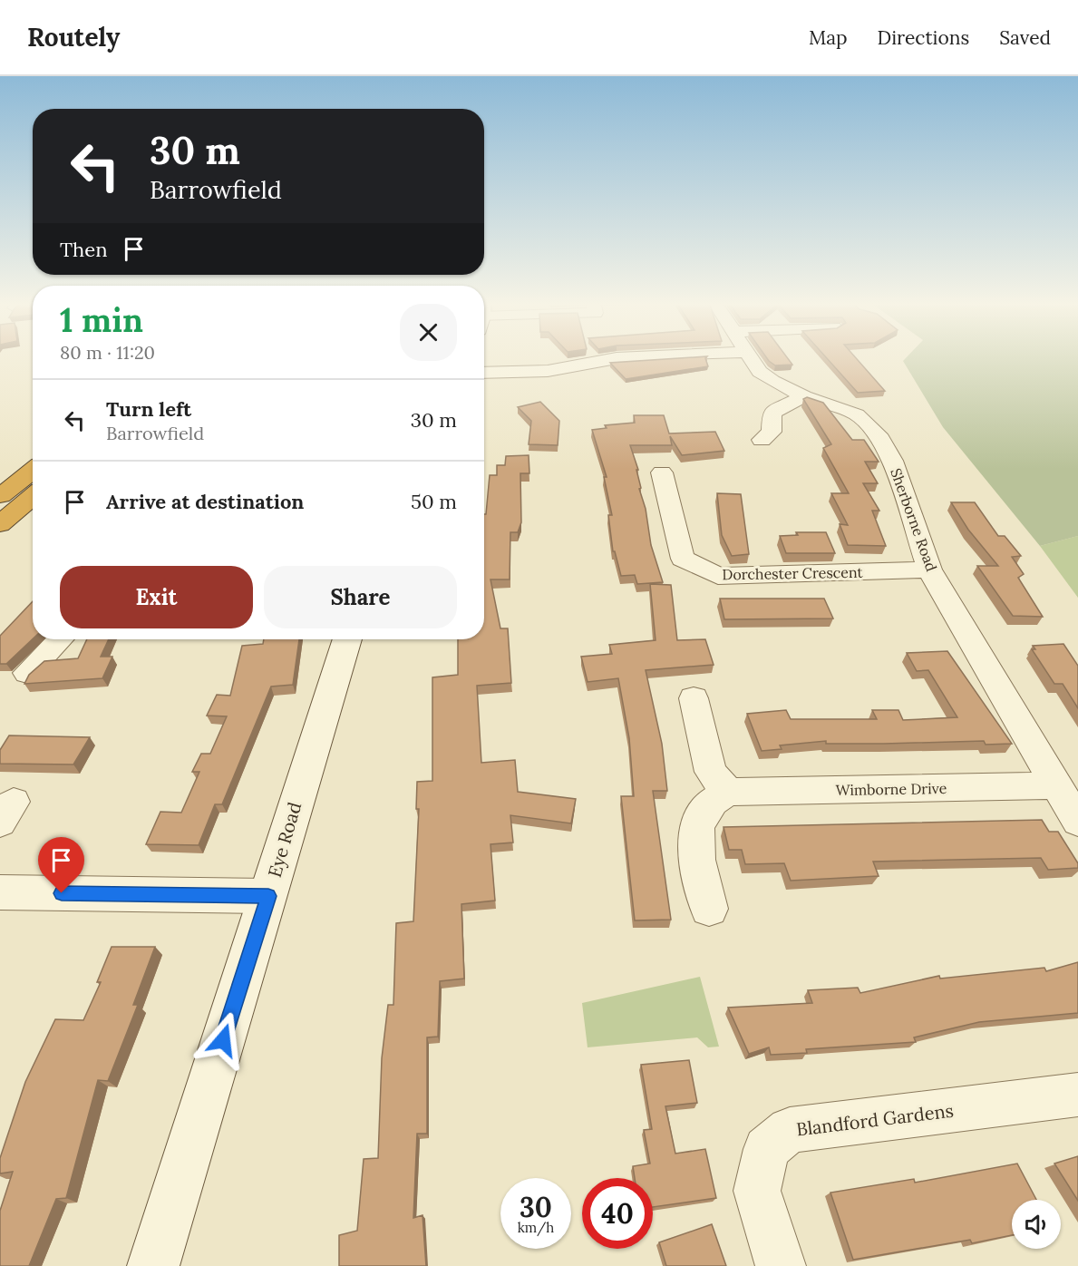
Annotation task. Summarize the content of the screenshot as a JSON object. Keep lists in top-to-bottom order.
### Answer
{
  "streets": {
    "street": [
      "Sherborne Road",
      "Dorchester Crescent",
      "Wimborne Drive",
      "Eye Road",
      "Blandford Gardens"
    ]
  },
  "crossings": [
    ["Sherborne Road", "Dorchester Crescent"],
    ["Sherborne Road", "Wimborne Drive"]
  ],
  "page": {
    "header": "Routely",
    "nav": ["Map", "Directions", "Saved"],
    "turn": ["30 m", "Barrowfield"],
    "then": "Then",
    "heading": ["1 min", "80 m · 11:20"],
    "list": [
      {
        "name": "Turn left",
        "note": "Barrowfield",
        "value": "30 m"
      },
      {
        "name": "Arrive at destination",
        "value": "50 m"
      }
    ],
    "buttons": ["Exit", "Share"],
    "speed": "30 km/h",
    "limit": "40"
  }
}
